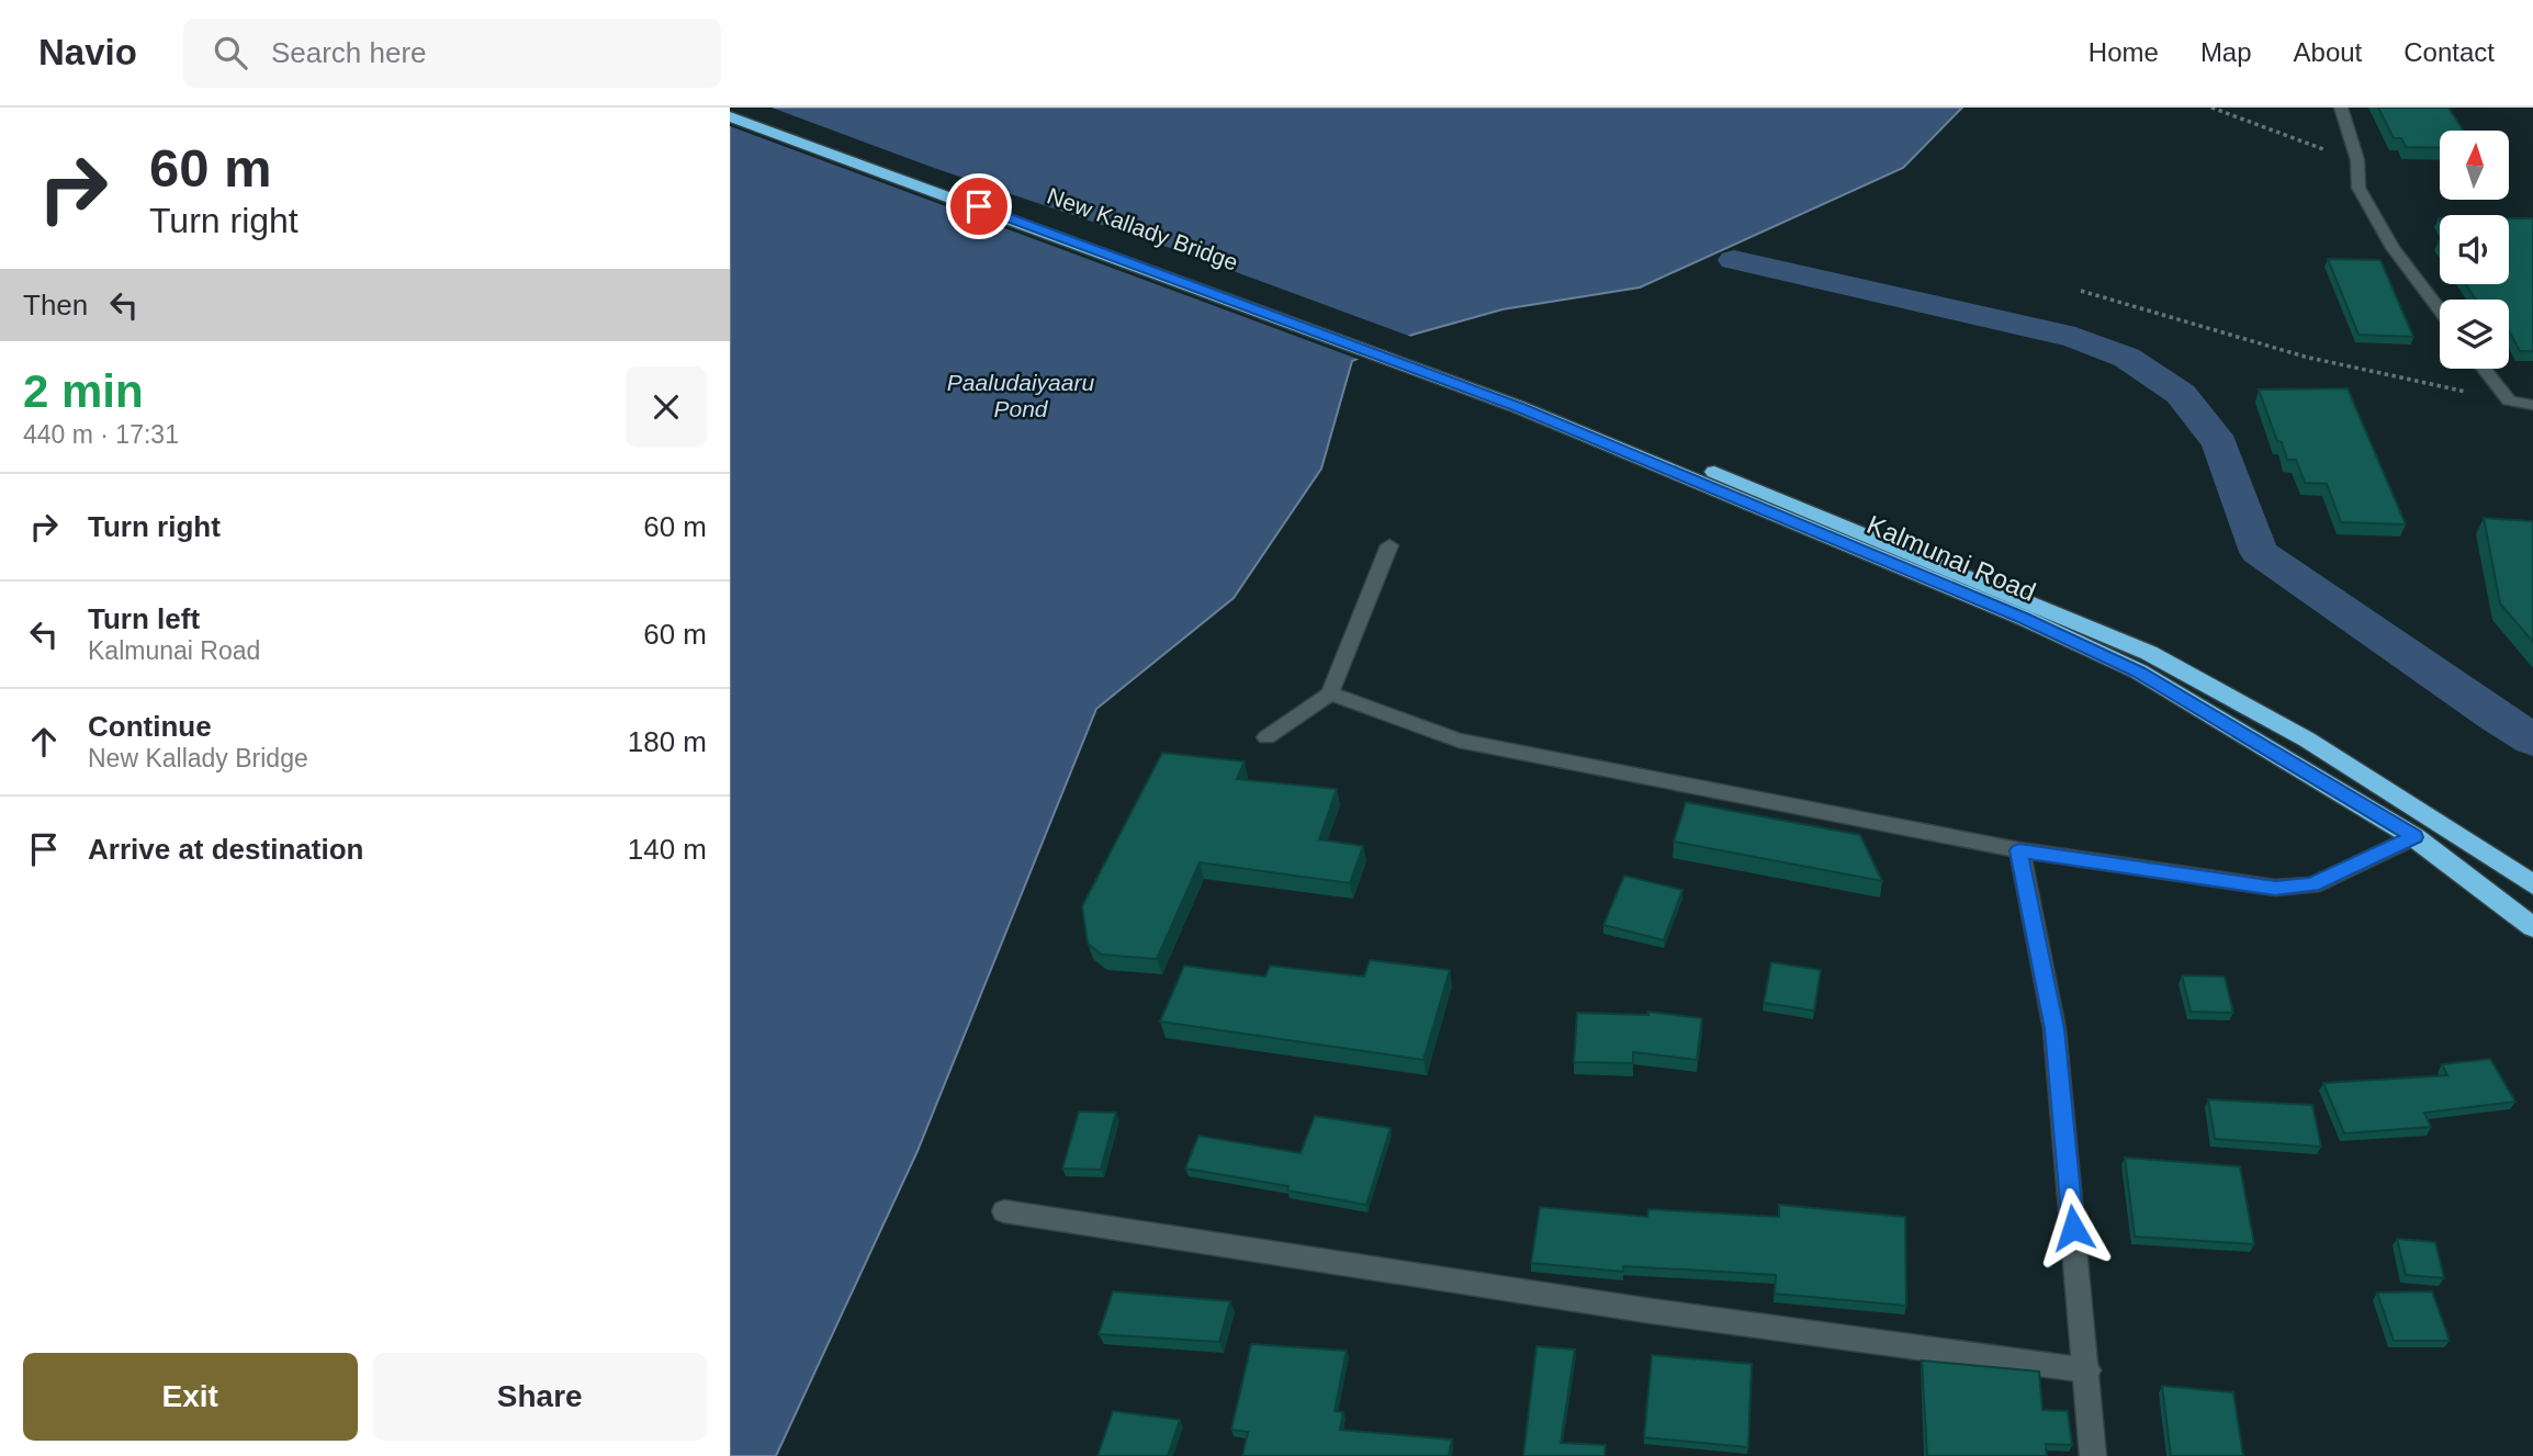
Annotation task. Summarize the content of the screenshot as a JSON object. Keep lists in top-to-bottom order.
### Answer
{
  "streets": {
    "highway": ["New Kallady Bridge", "Kalmunai Road"]
  },
  "crossings": [
    ["New Kallady Bridge", "Kalmunai Road"]
  ],
  "water": ["Paaludaiyaaru Pond"],
  "north": "top",
  "page": {
    "header": "Navio",
    "search": "Search here",
    "nav": [
      "Home",
      "Map",
      "About",
      "Contact"
    ],
    "turn": ["60 m", "Turn right"],
    "then": "Then",
    "heading": ["2 min", "440 m · 17:31"],
    "list": [
      {
        "name": "Turn right",
        "value": "60 m"
      },
      {
        "name": "Turn left",
        "note": "Kalmunai Road",
        "value": "60 m"
      },
      {
        "name": "Continue",
        "note": "New Kallady Bridge",
        "value": "180 m"
      },
      {
        "name": "Arrive at destination",
        "value": "140 m"
      }
    ],
    "buttons": ["Exit", "Share"]
  }
}
